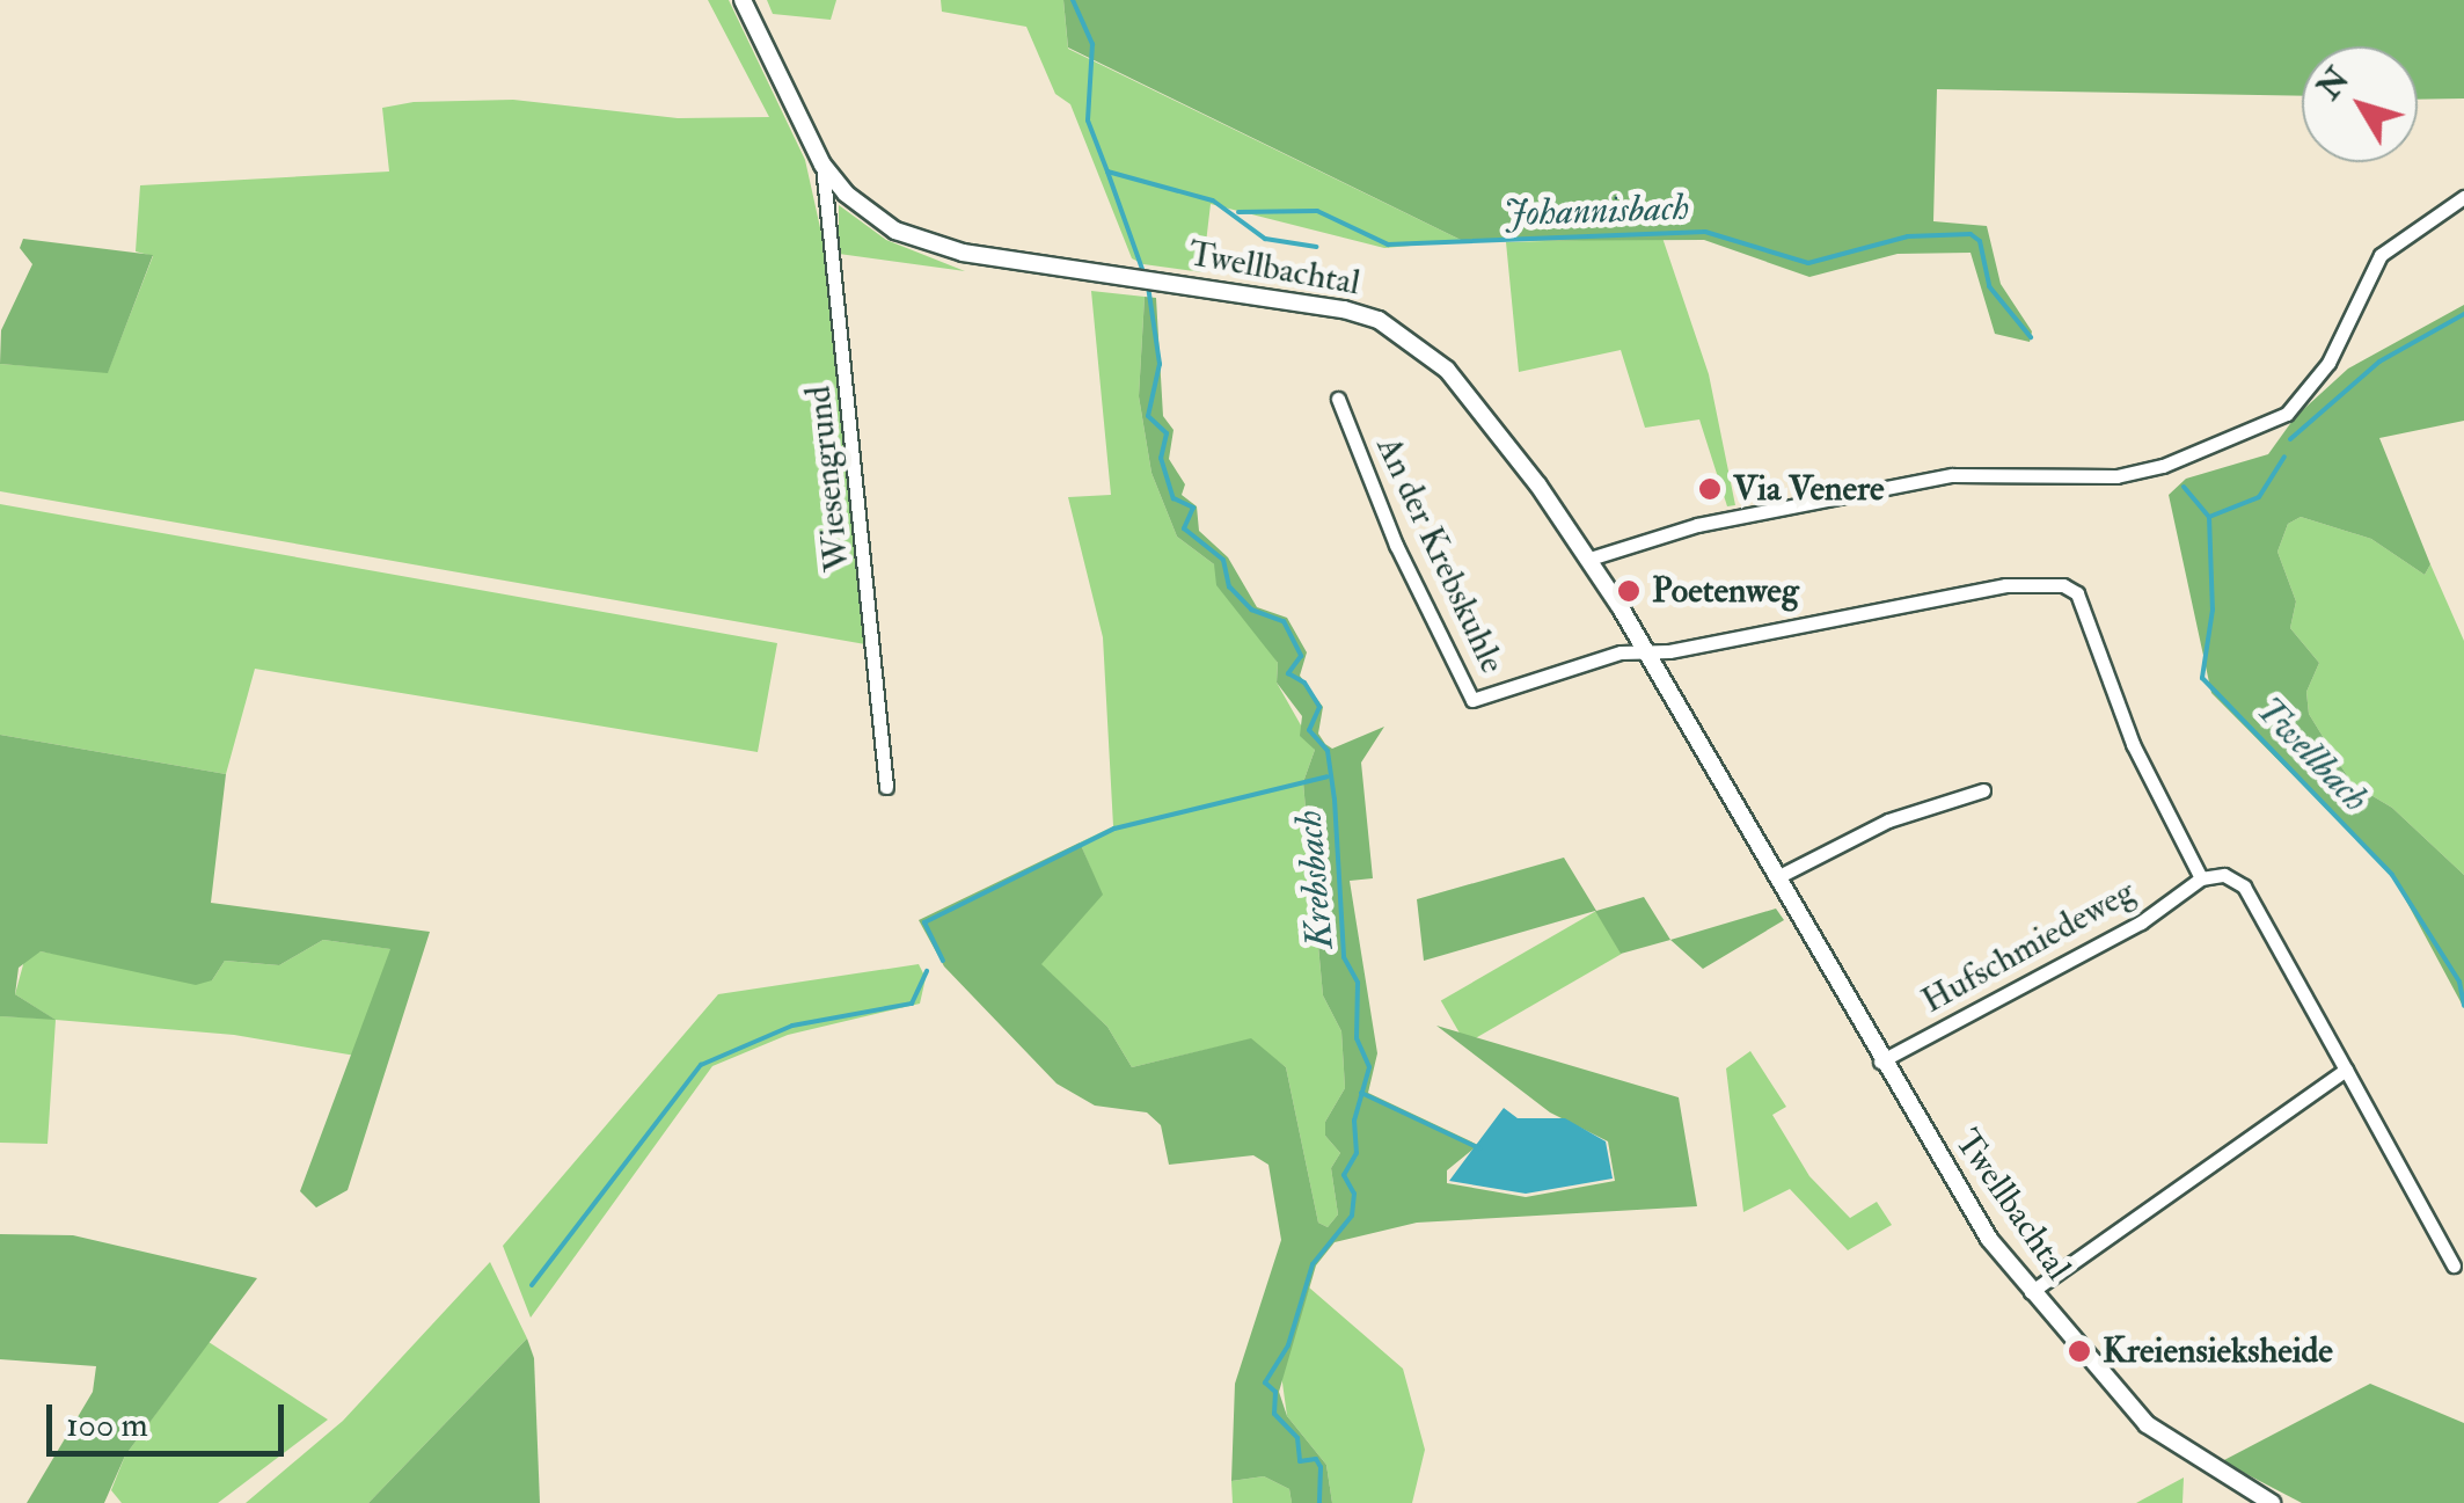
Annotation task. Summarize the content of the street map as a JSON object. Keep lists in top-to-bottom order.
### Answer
{
  "streets": {
    "street": [
      "Twellbachtal",
      "Wiesengrund",
      "An der Krebskuhle",
      "Hufschmiedeweg"
    ]
  },
  "crossings": [
    ["Twellbachtal", "Wiesengrund"],
    ["Twellbachtal", "An der Krebskuhle"],
    ["Twellbachtal", "Hufschmiedeweg"]
  ],
  "water": ["Johannisbach", "Twellbach", "Krebsbach"],
  "places": ["Via Venere", "Poetenweg", "Kreiensieksheide"],
  "scale_bar": "100 m",
  "north": "top left"
}
